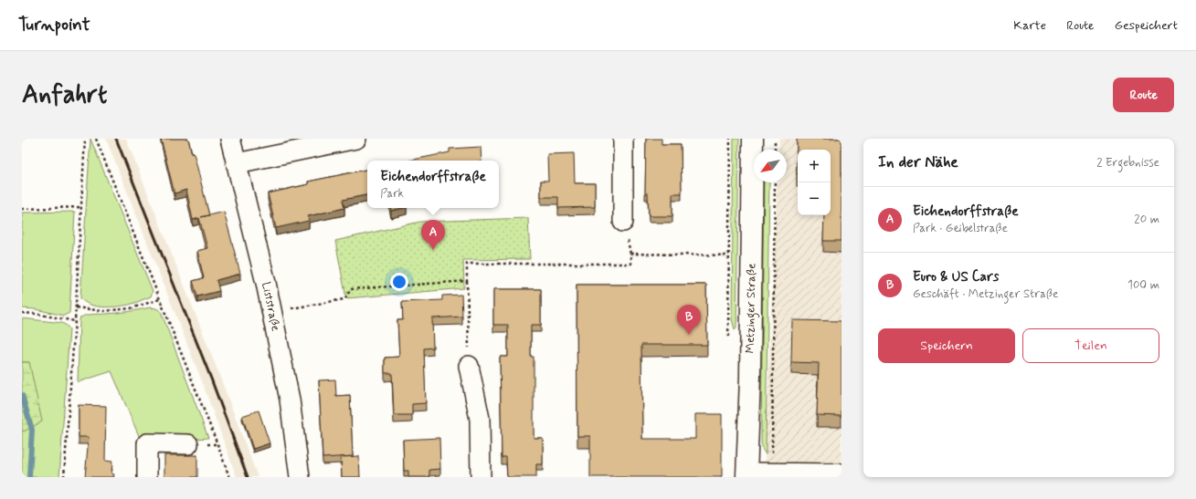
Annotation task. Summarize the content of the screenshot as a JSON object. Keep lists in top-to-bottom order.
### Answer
{
  "streets": {
    "street": ["Liststraße", "Metzinger Straße"]
  },
  "north": "bottom left",
  "page": {
    "header": "Turnpoint",
    "nav": ["Karte", "Route", "Gespeichert"],
    "buttons": [
      "Route",
      ["Speichern", "Teilen"]
    ],
    "title": "Anfahrt",
    "heading": ["In der Nähe", "2 Ergebnisse"],
    "map_buttons": ["+", "−"],
    "popup": ["Eichendorffstraße", "Park"],
    "list": [
      {
        "mark": "A",
        "name": "Eichendorffstraße",
        "note": "Park · Geibelstraße",
        "value": "20 m"
      },
      {
        "mark": "B",
        "name": "Euro & US Cars",
        "note": "Geschäft · Metzinger Straße",
        "value": "100 m"
      }
    ],
    "pins": ["A", "B"]
  }
}
